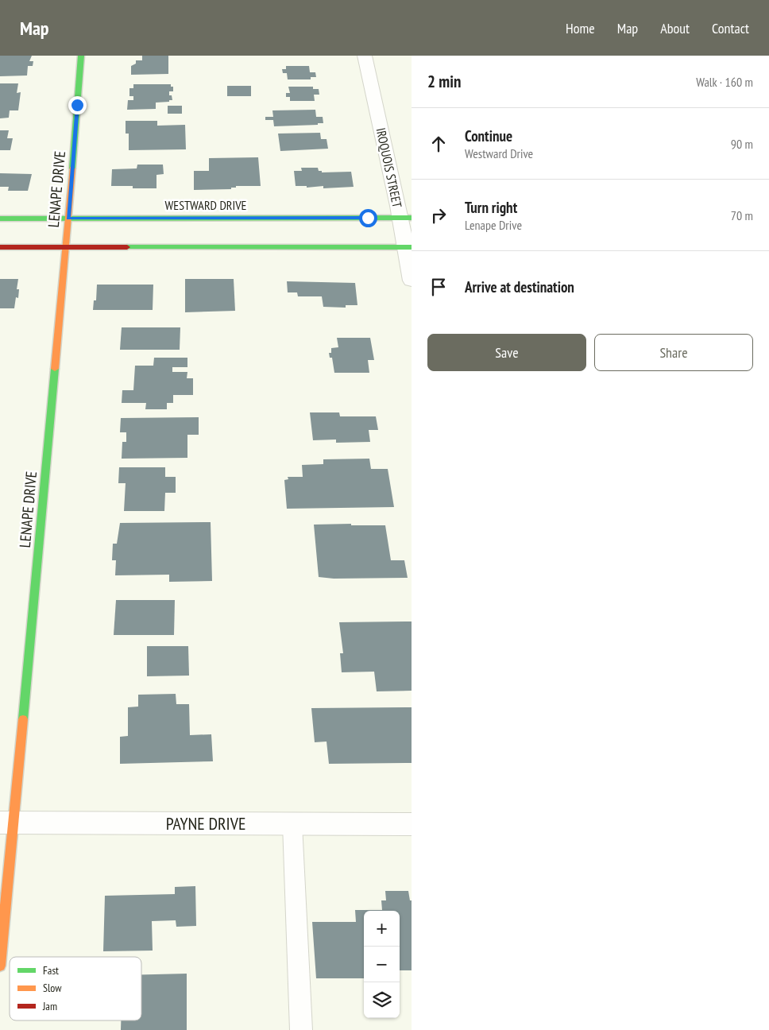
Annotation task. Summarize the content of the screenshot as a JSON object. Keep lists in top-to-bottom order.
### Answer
{
  "streets": {
    "street": [
      "IROQUOIS STREET",
      "LENAPE DRIVE",
      "WESTWARD DRIVE",
      "PAYNE DRIVE"
    ]
  },
  "crossings": [
    ["IROQUOIS STREET", "WESTWARD DRIVE"],
    ["LENAPE DRIVE", "WESTWARD DRIVE"],
    ["LENAPE DRIVE", "PAYNE DRIVE"]
  ],
  "legend": ["Fast", "Slow", "Jam"],
  "page": {
    "header": "Map",
    "nav": [
      "Home",
      "Map",
      "About",
      "Contact"
    ],
    "heading": ["2 min", "Walk · 160 m"],
    "list": [
      ["Continue", "Westward Drive", "90 m"],
      ["Turn right", "Lenape Drive", "70 m"],
      "Arrive at destination"
    ],
    "buttons": ["Save", "Share"],
    "map_buttons": ["+", "−"]
  }
}
